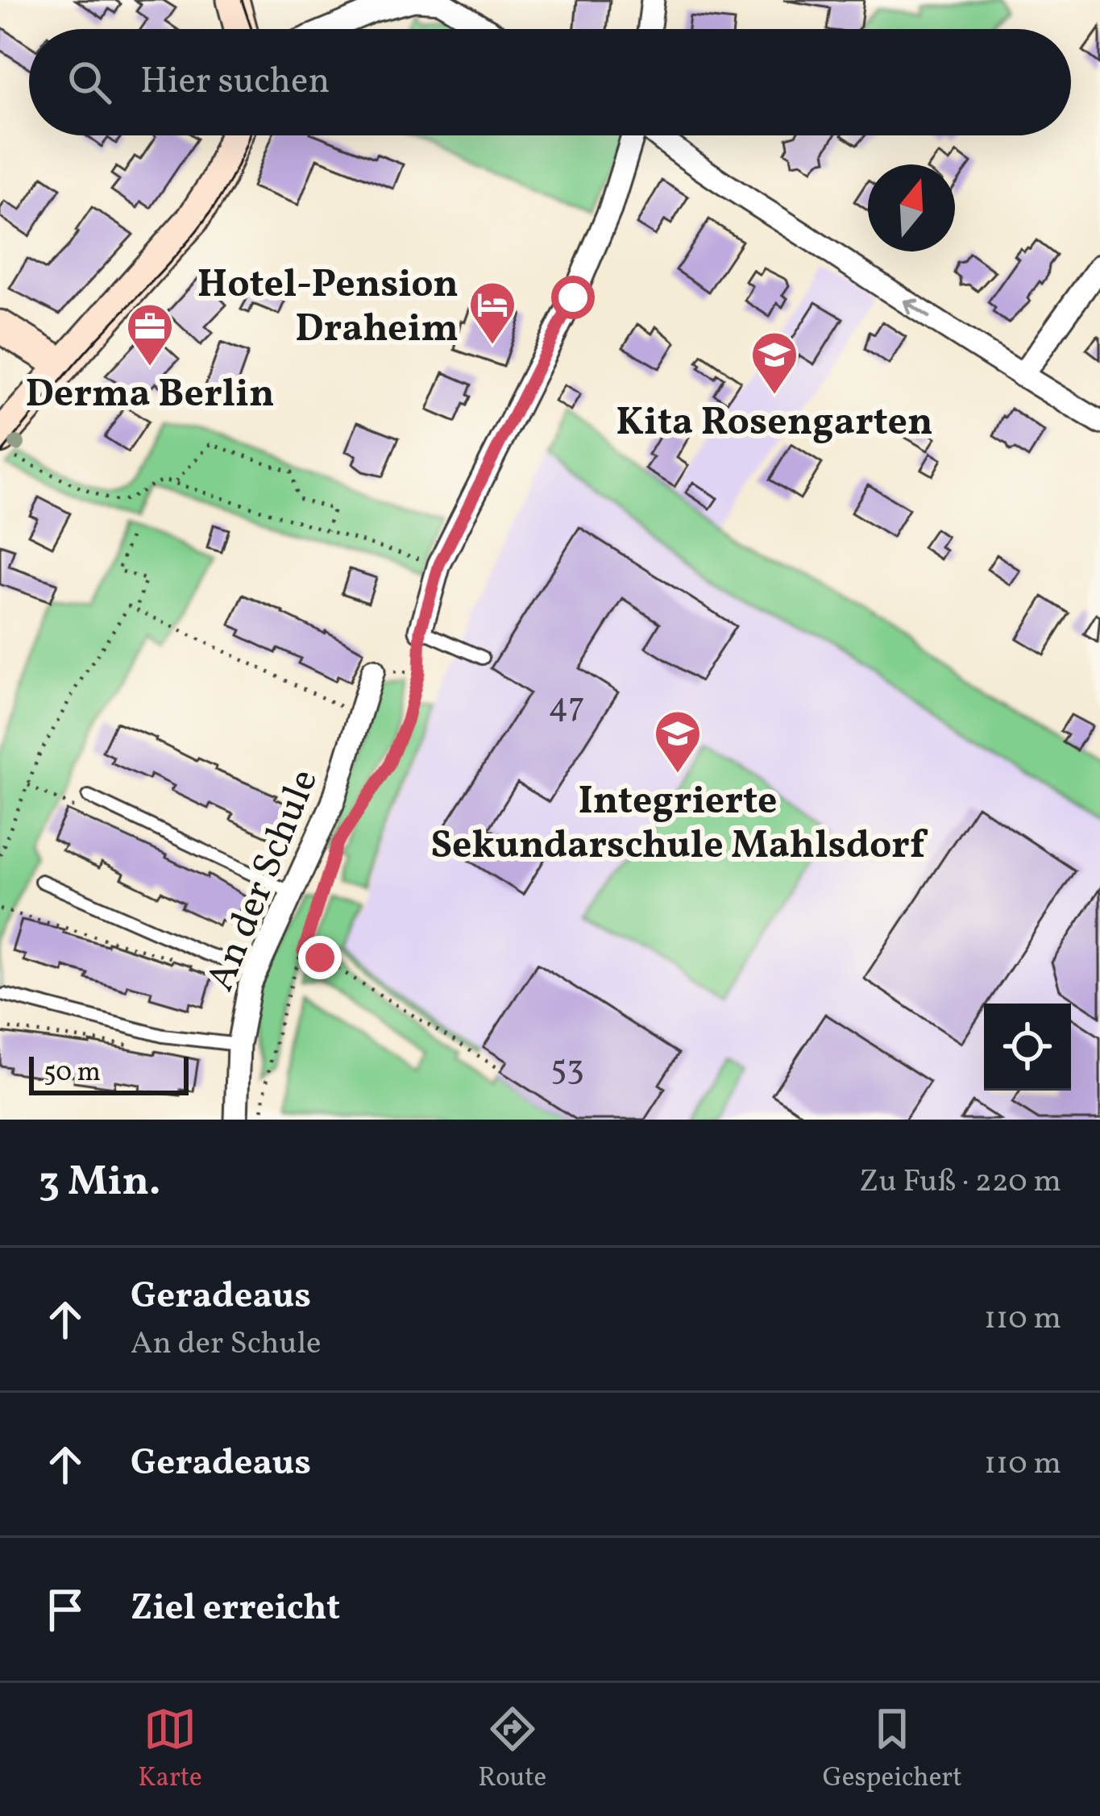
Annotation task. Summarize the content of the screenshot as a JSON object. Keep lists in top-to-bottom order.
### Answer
{
  "streets": {
    "street": ["An der Schule"]
  },
  "places": {
    "hotel": ["Hotel-Pension Draheim"],
    "office": ["Derma Berlin"],
    "school or university": ["Kita Rosengarten", "Integrierte Sekundarschule Mahlsdorf"]
  },
  "house_numbers": ["47", "53"],
  "scale_bar": "50 m",
  "north": "top",
  "page": {
    "search": "Hier suchen",
    "scale": "50 m",
    "heading": ["3 Min.", "Zu Fuß · 220 m"],
    "list": [
      ["Geradeaus", "An der Schule", "110 m"],
      ["Geradeaus", "110 m"],
      "Ziel erreicht"
    ],
    "nav": ["Karte", "Route", "Gespeichert"]
  }
}
